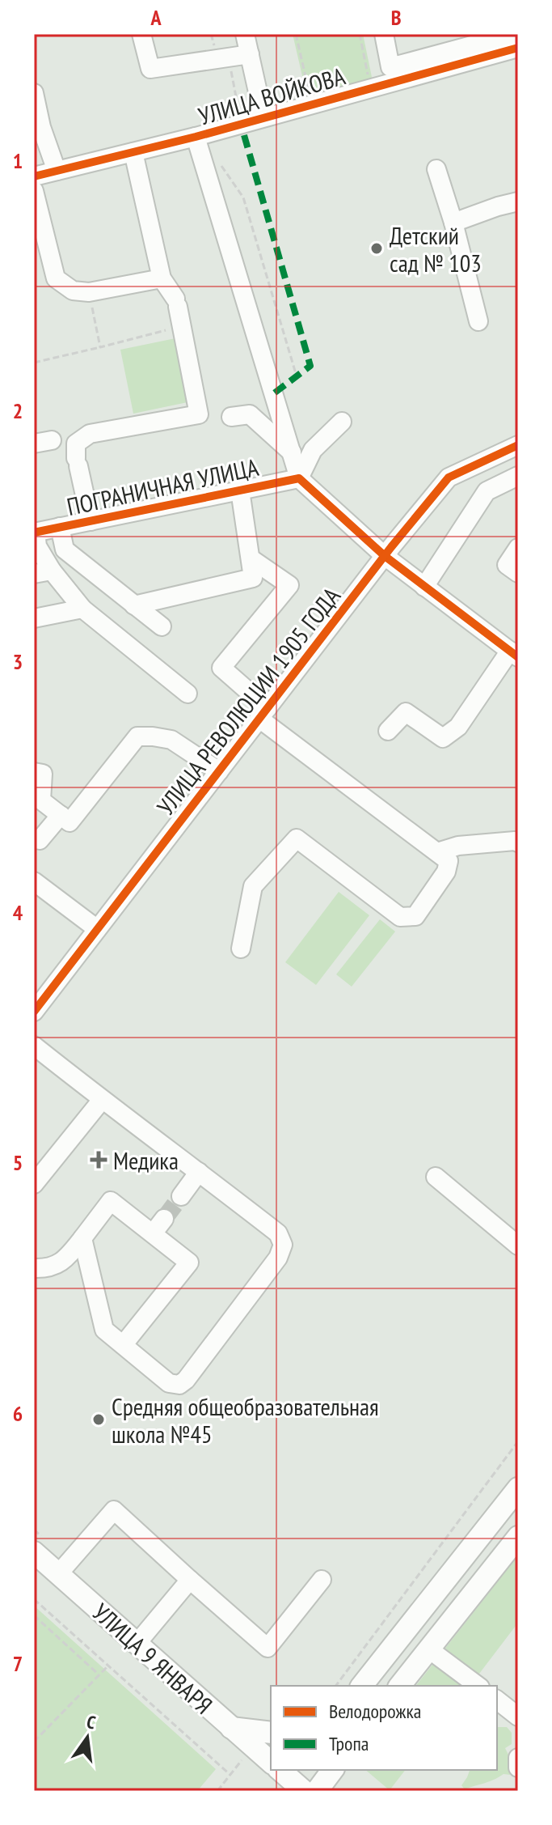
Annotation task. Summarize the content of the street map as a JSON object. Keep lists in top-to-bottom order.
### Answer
{
  "streets": {
    "main road": ["УЛИЦА 9 ЯНВАРЯ"],
    "street": ["УЛИЦА ВОЙКОВА", "ПОГРАНИЧНАЯ УЛИЦА", "УЛИЦА РЕВОЛЮЦИИ 1905 ГОДА"]
  },
  "places": {
    "other": ["Детский сад № 103", "Средняя общеобразовательная школа №45"],
    "health": ["Медика"]
  },
  "legend": ["Велодорожка", "Тропа"],
  "north": "top",
  "grid": {
    "columns": ["A", "B"],
    "rows": [
      "1",
      "2",
      "3",
      "4",
      "5",
      "6",
      "7"
    ]
  }
}
